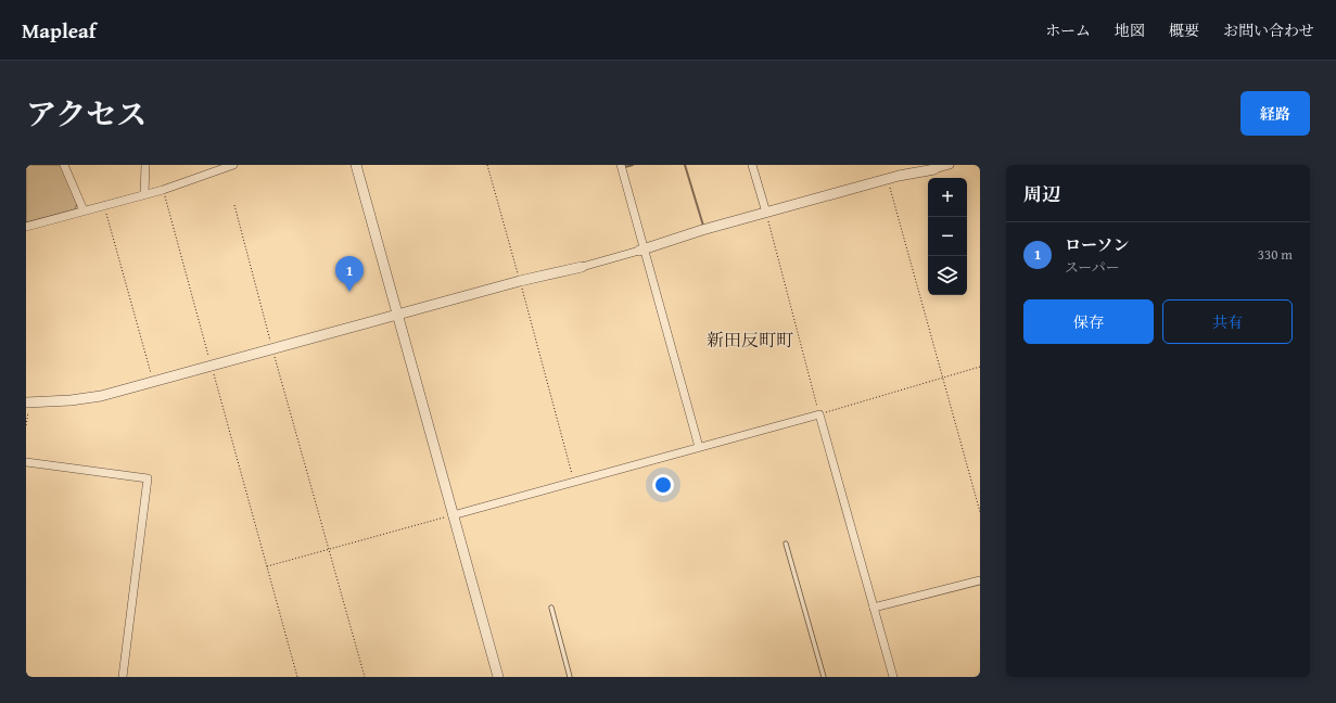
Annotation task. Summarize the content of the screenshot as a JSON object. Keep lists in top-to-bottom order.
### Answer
{
  "districts": ["新田反町町"],
  "page": {
    "header": "Mapleaf",
    "nav": [
      "ホーム",
      "地図",
      "概要",
      "お問い合わせ"
    ],
    "title": "アクセス",
    "buttons": [
      "経路",
      ["保存", "共有"]
    ],
    "heading": "周辺",
    "map_buttons": ["+", "−"],
    "list": [
      {
        "mark": "1",
        "name": "ローソン",
        "note": "スーパー",
        "value": "330 m"
      }
    ],
    "pins": "1"
  }
}
